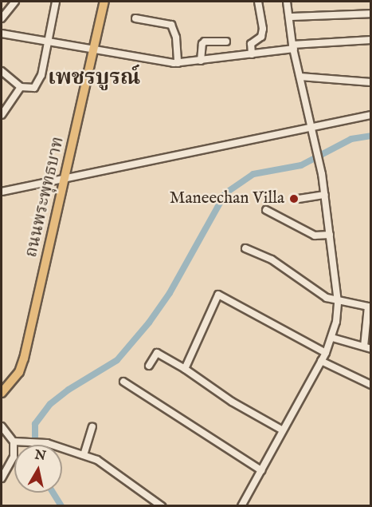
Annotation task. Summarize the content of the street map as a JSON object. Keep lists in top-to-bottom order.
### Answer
{
  "streets": {
    "main road": ["ถนนพระพุทธบาท"]
  },
  "districts": ["เพชรบูรณ์"],
  "places": ["Maneechan Villa"],
  "north": "top"
}
